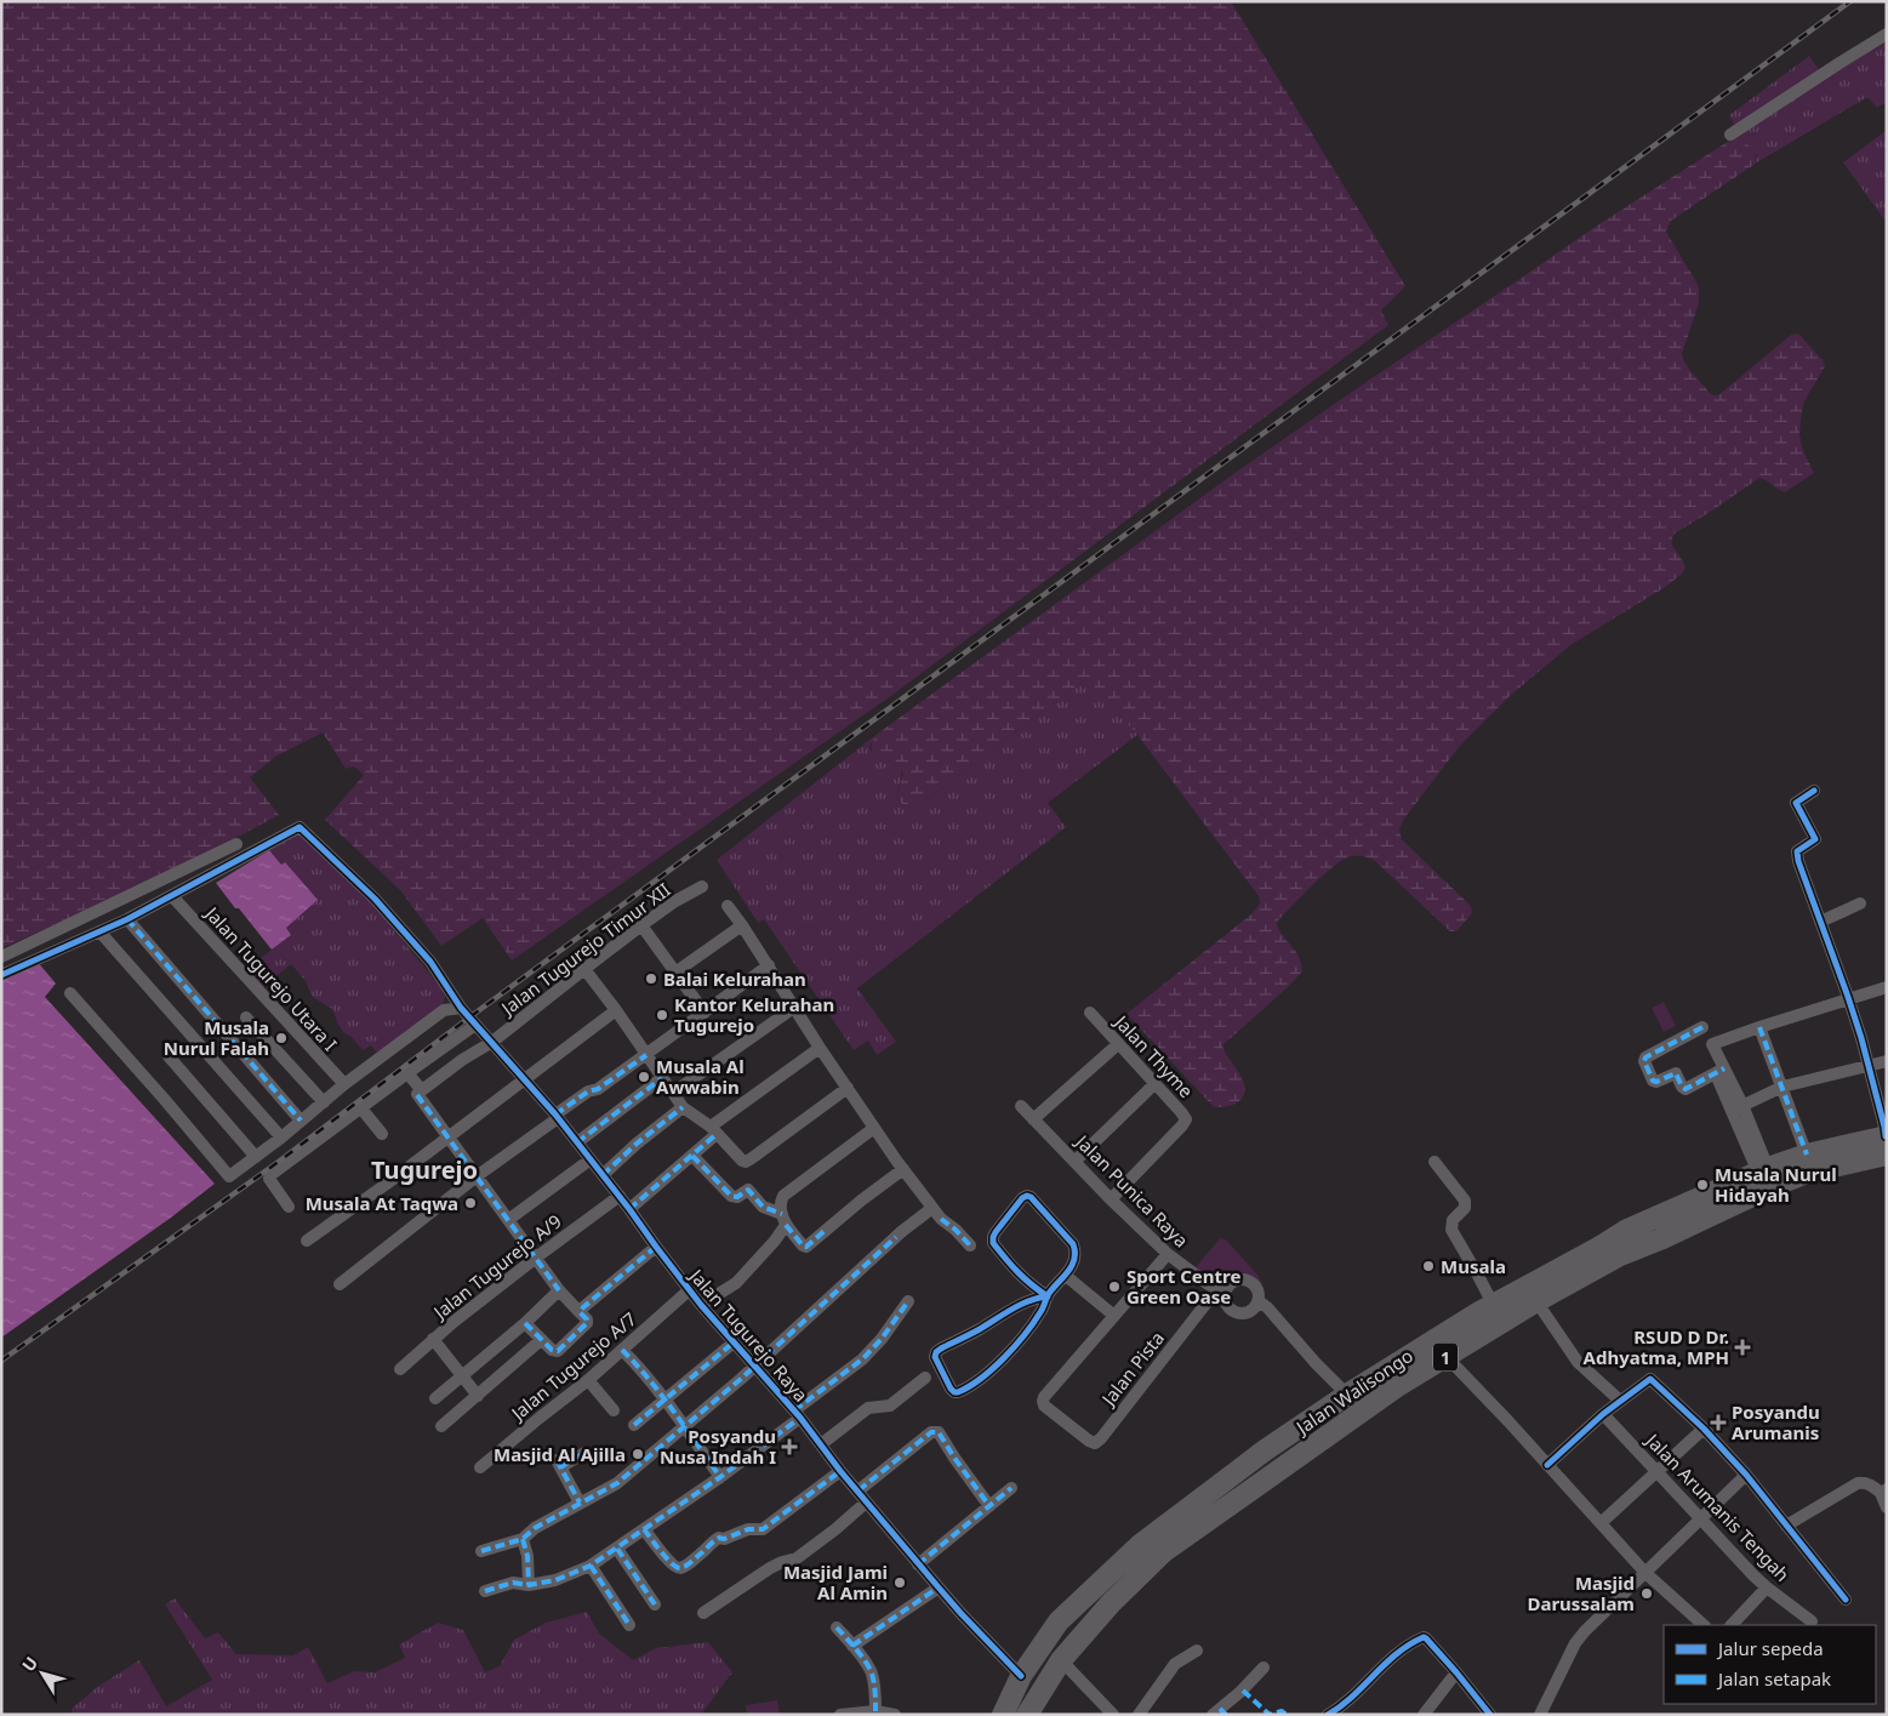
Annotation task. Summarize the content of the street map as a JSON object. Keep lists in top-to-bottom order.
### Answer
{
  "streets": {
    "highway": ["1", "Jalan Walisongo"],
    "street": [
      "Jalan Tugurejo Timur XII",
      "Jalan Tugurejo Utara I",
      "Jalan Thyme",
      "Jalan Punica Raya",
      "Jalan Tugurejo A/9",
      "Jalan Tugurejo Raya",
      "Jalan Tugurejo A/7",
      "Jalan Pista",
      "Jalan Arumanis Tengah"
    ]
  },
  "crossings": [
    ["Jalan Tugurejo Timur XII", "Jalan Tugurejo Raya"],
    ["Jalan Tugurejo Utara I", "Jalan Tugurejo Raya"],
    ["Jalan Thyme", "Jalan Punica Raya"],
    ["Jalan Punica Raya", "Jalan Pista"],
    ["Jalan Tugurejo A/9", "Jalan Tugurejo Raya"],
    ["Jalan Tugurejo Raya", "Jalan Tugurejo A/7"],
    ["Jalan Tugurejo Raya", "Jalan Walisongo"]
  ],
  "districts": ["Tugurejo"],
  "places": {
    "other": [
      "Balai Kelurahan",
      "Kantor Kelurahan Tugurejo",
      "Musala Nurul Falah",
      "Musala Al Awwabin",
      "Musala Nurul Hidayah",
      "Musala At Taqwa",
      "Musala",
      "Sport Centre Green Oase",
      "Masjid Al Ajilla",
      "Masjid Jami Al Amin",
      "Masjid Darussalam"
    ],
    "health": ["RSUD D Dr. Adhyatma, MPH", "Posyandu Arumanis", "Posyandu Nusa Indah I"]
  },
  "legend": ["Jalur sepeda", "Jalan setapak"],
  "north": "top left"
}
